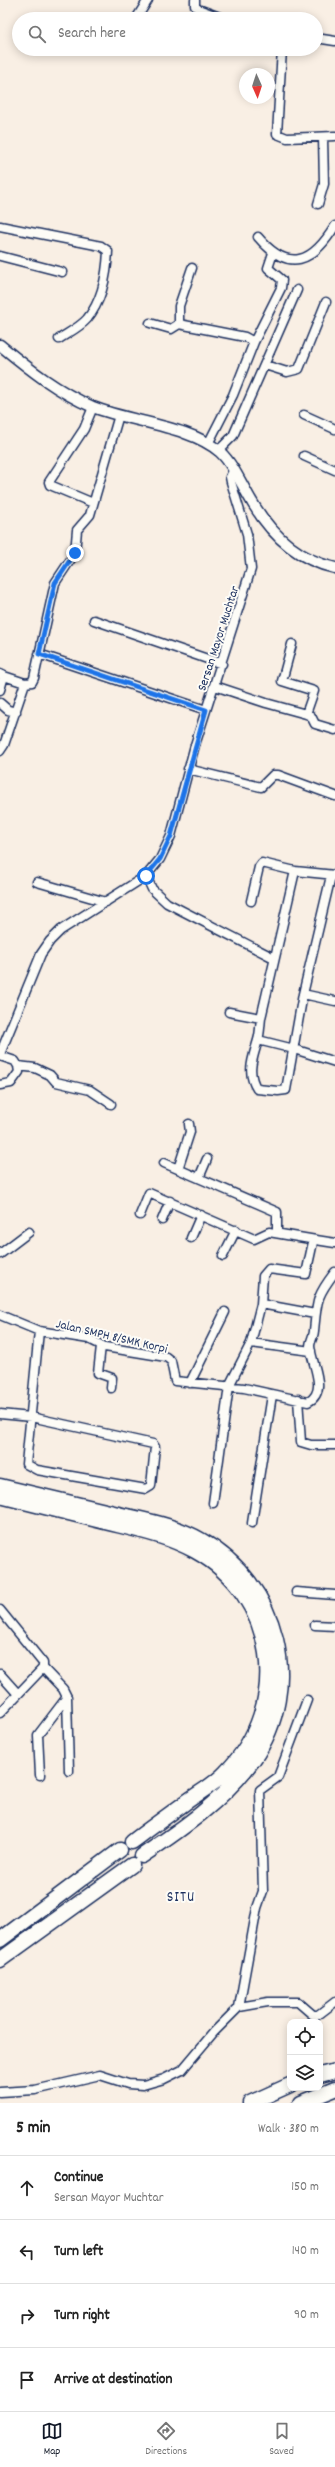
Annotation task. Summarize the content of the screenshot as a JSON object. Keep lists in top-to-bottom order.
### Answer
{
  "streets": {
    "street": ["Sersan Mayor Muchtar", "Jalan SMPH 8/SMK Korpi"]
  },
  "districts": ["SITU"],
  "north": "bottom",
  "page": {
    "search": "Search here",
    "heading": ["5 min", "Walk · 380 m"],
    "list": [
      ["Continue", "Sersan Mayor Muchtar", "150 m"],
      ["Turn left", "140 m"],
      ["Turn right", "90 m"],
      "Arrive at destination"
    ],
    "nav": ["Map", "Directions", "Saved"]
  }
}
